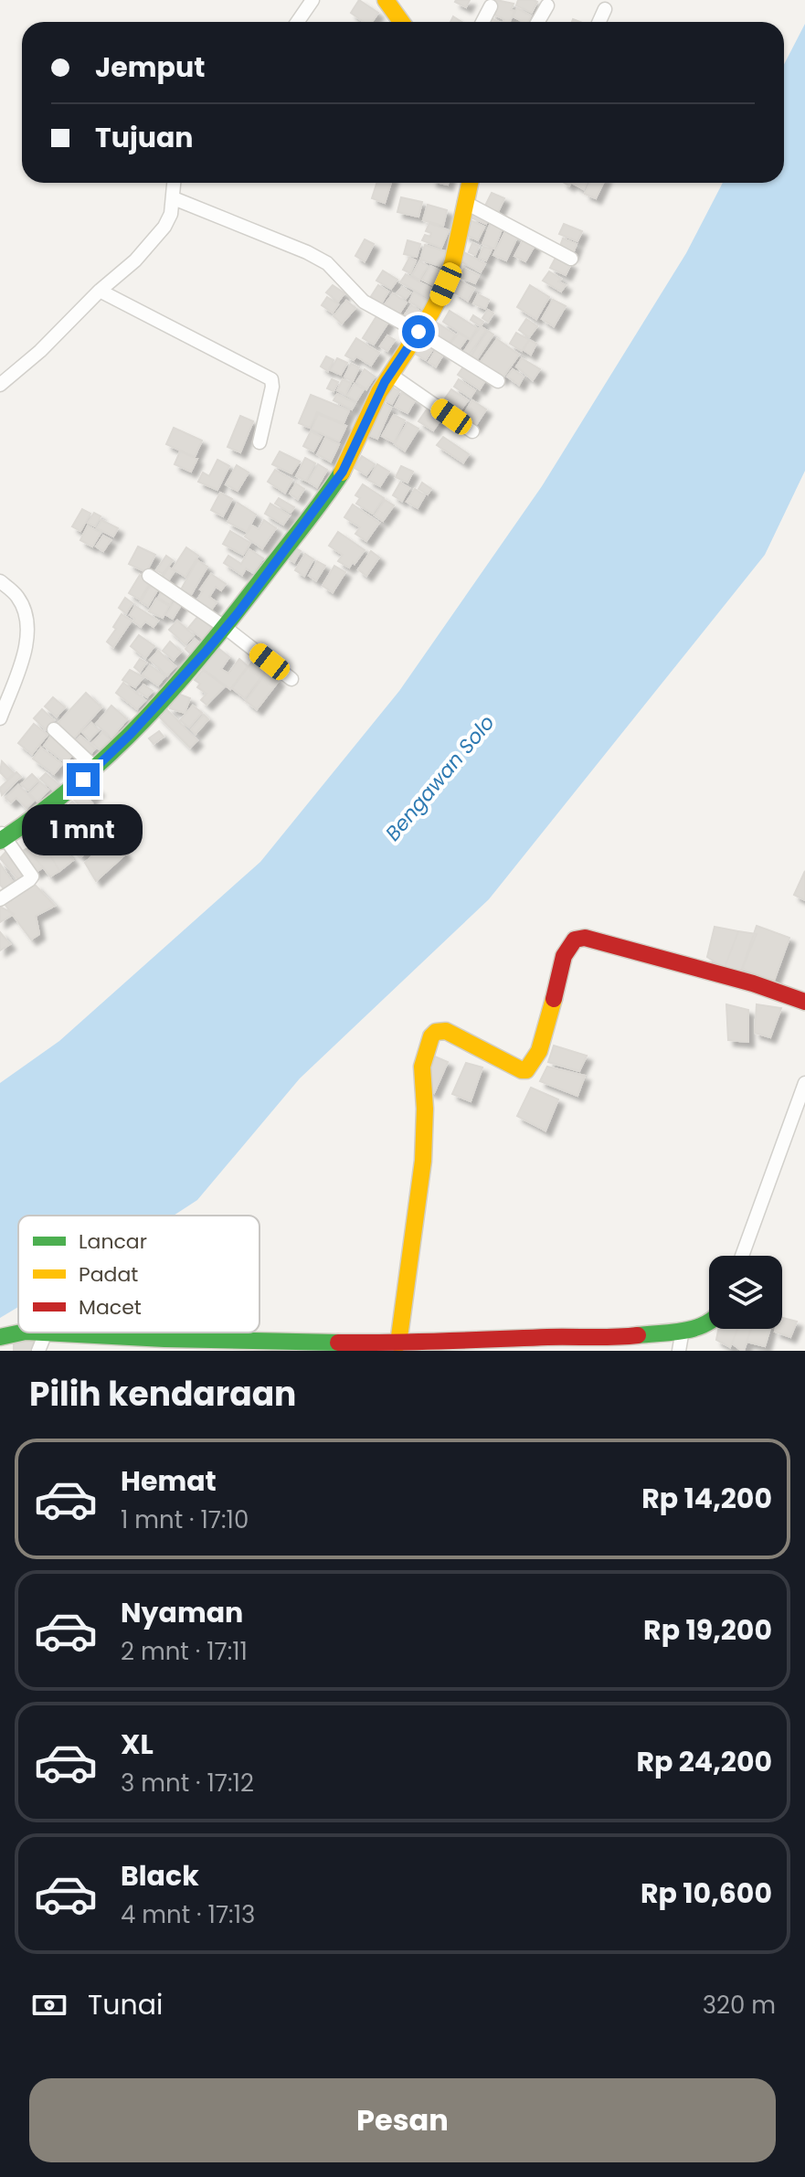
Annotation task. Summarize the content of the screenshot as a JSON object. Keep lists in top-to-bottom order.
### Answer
{
  "water": ["Bengawan Solo"],
  "legend": ["Lancar", "Padat", "Macet"],
  "page": {
    "banner": ["Jemput", "Tujuan"],
    "bubble": "1 mnt",
    "heading": "Pilih kendaraan",
    "list": [
      {
        "name": "Hemat",
        "note": "1 mnt · 17:10",
        "value": "Rp 14,200"
      },
      {
        "name": "Nyaman",
        "note": "2 mnt · 17:11",
        "value": "Rp 19,200"
      },
      {
        "name": "XL",
        "note": "3 mnt · 17:12",
        "value": "Rp 24,200"
      },
      {
        "name": "Black",
        "note": "4 mnt · 17:13",
        "value": "Rp 10,600"
      }
    ],
    "pay": ["Tunai", "320 m"],
    "buttons": "Pesan"
  }
}
